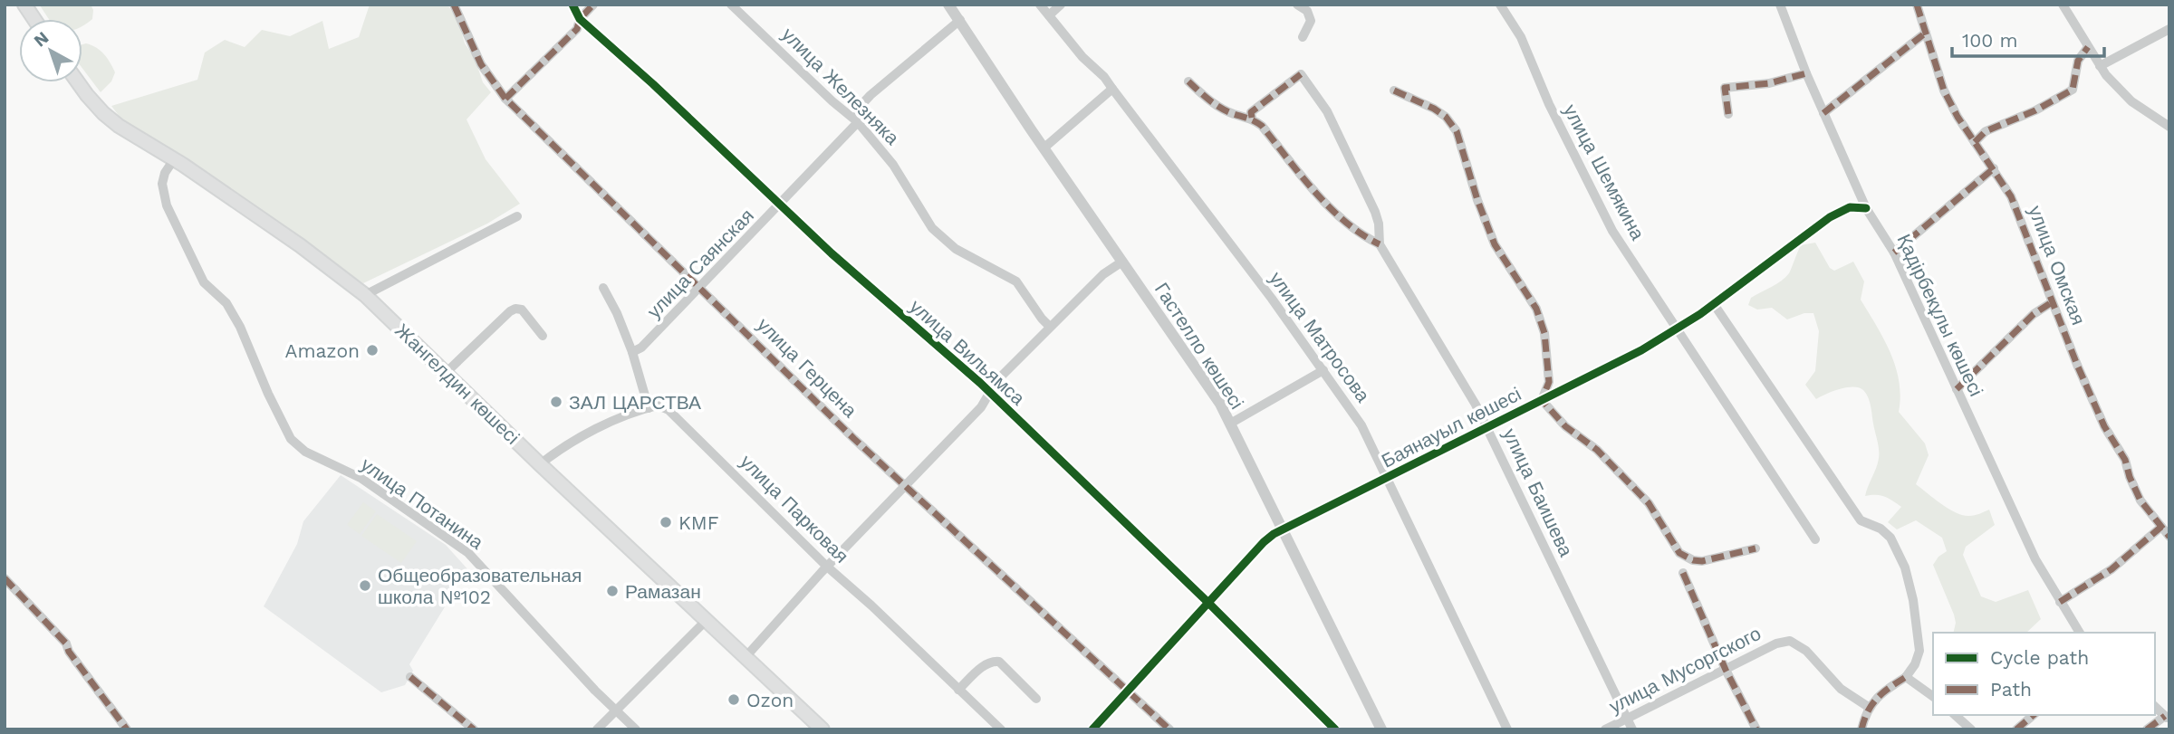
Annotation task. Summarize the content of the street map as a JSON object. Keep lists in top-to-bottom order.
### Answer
{
  "streets": {
    "main road": ["Жангелдин көшесі"],
    "street": [
      "улица Железняка",
      "улица Шемякина",
      "улица Саянская",
      "улица Омская",
      "Қадірбекұлы көшесі",
      "улица Матросова",
      "Гастелло көшесі",
      "улица Вильямса",
      "улица Герцена",
      "Баянауыл көшесі",
      "улица Баишева",
      "улица Потанина",
      "улица Парковая",
      "улица Мусоргского"
    ]
  },
  "crossings": [
    ["улица Железняка", "улица Саянская"],
    ["улица Шемякина", "Баянауыл көшесі"],
    ["улица Саянская", "Гастелло көшесі"],
    ["улица Саянская", "улица Вильямса"],
    ["улица Саянская", "улица Герцена"],
    ["Қадірбекұлы көшесі", "Баянауыл көшесі"],
    ["улица Матросова", "Баянауыл көшесі"],
    ["Гастелло көшесі", "Баянауыл көшесі"],
    ["улица Вильямса", "Баянауыл көшесі"],
    ["улица Герцена", "Баянауыл көшесі"],
    ["Жангелдин көшесі", "улица Потанина"],
    ["Баянауыл көшесі", "улица Баишева"],
    ["улица Баишева", "улица Мусоргского"]
  ],
  "places": [
    "Amazon",
    "ЗАЛ ЦАРСТВА",
    "KMF",
    "Общеобразовательная школа №102",
    "Рамазан",
    "Ozon"
  ],
  "legend": ["Cycle path", "Path"],
  "scale_bar": "100 m",
  "north": "top left"
}
